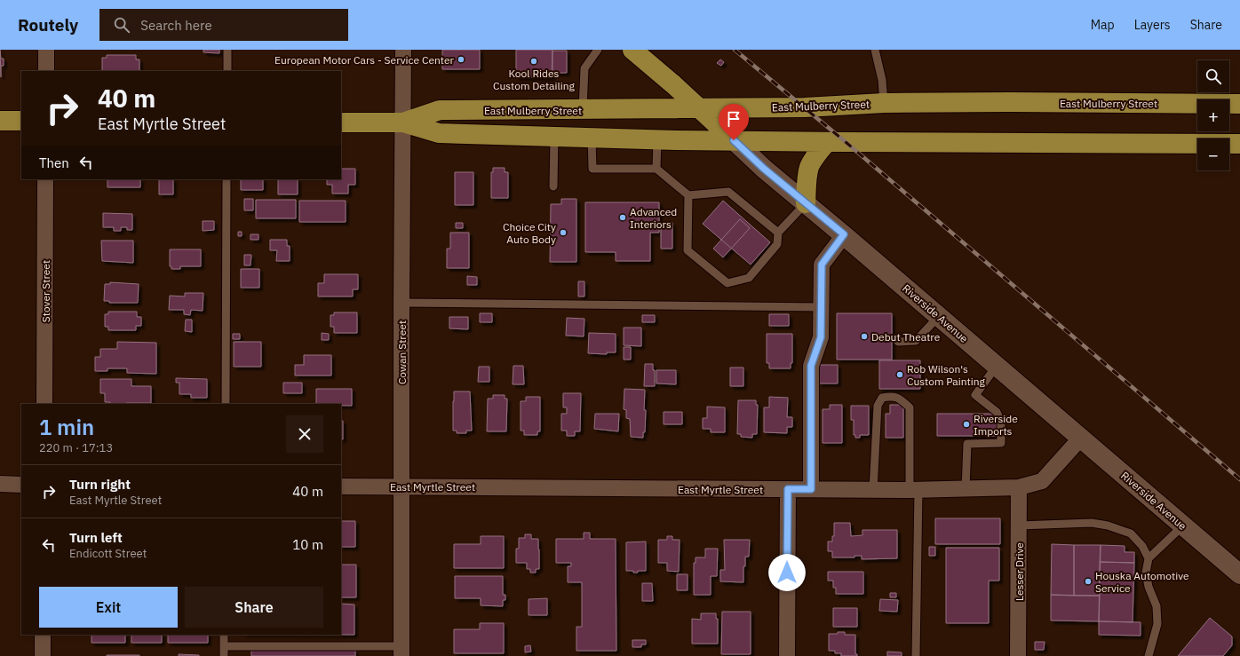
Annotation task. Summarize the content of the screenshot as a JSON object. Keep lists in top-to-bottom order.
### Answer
{
  "streets": {
    "highway": ["East Mulberry Street", "Riverside Avenue"],
    "street": [
      "Stover Street",
      "Cowan Street",
      "East Myrtle Street",
      "Lesser Drive"
    ]
  },
  "crossings": [
    ["East Mulberry Street", "Riverside Avenue"],
    ["East Mulberry Street", "Cowan Street"],
    ["Riverside Avenue", "East Myrtle Street"],
    ["Cowan Street", "East Myrtle Street"],
    ["East Myrtle Street", "Lesser Drive"]
  ],
  "places": [
    "European Motor Cars - Service Center",
    "Kool Rides Custom Detailing",
    "Advanced Interiors",
    "Choice City Auto Body",
    "Debut Theatre",
    "Rob Wilson's Custom Painting",
    "Riverside Imports",
    "Houska Automotive Service"
  ],
  "page": {
    "header": "Routely",
    "search": "Search here",
    "nav": ["Map", "Layers", "Share"],
    "map_buttons": ["+", "−"],
    "turn": ["40 m", "East Myrtle Street"],
    "then": "Then",
    "heading": ["1 min", "220 m · 17:13"],
    "list": [
      {
        "name": "Turn right",
        "note": "East Myrtle Street",
        "value": "40 m"
      },
      {
        "name": "Turn left",
        "note": "Endicott Street",
        "value": "10 m"
      }
    ],
    "buttons": ["Exit", "Share"]
  }
}
